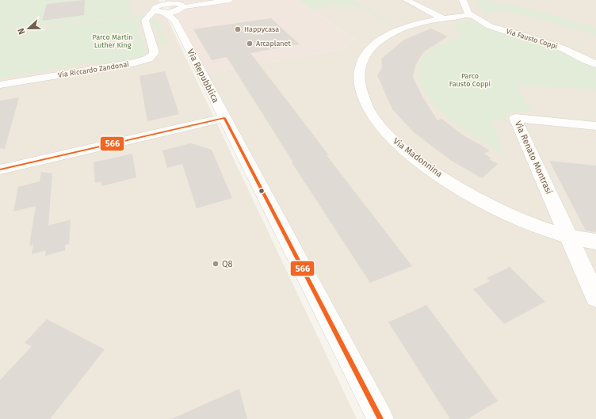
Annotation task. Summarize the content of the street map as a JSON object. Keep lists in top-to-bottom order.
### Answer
{
  "streets": {
    "street": [
      "Via Fausto Coppi",
      "Via Riccardo Zandonai",
      "Via Repubblica",
      "Via Madonnina",
      "Via Renato Montrasi"
    ]
  },
  "crossings": [
    ["Via Fausto Coppi", "Via Madonnina"],
    ["Via Riccardo Zandonai", "Via Repubblica"],
    ["Via Madonnina", "Via Renato Montrasi"]
  ],
  "parks": ["Parco Martin Luther King", "Parco Fausto Coppi"],
  "places": ["Happycasa", "Arcaplanet", "Q8"],
  "lines": ["transit line 566"],
  "north": "left"
}
